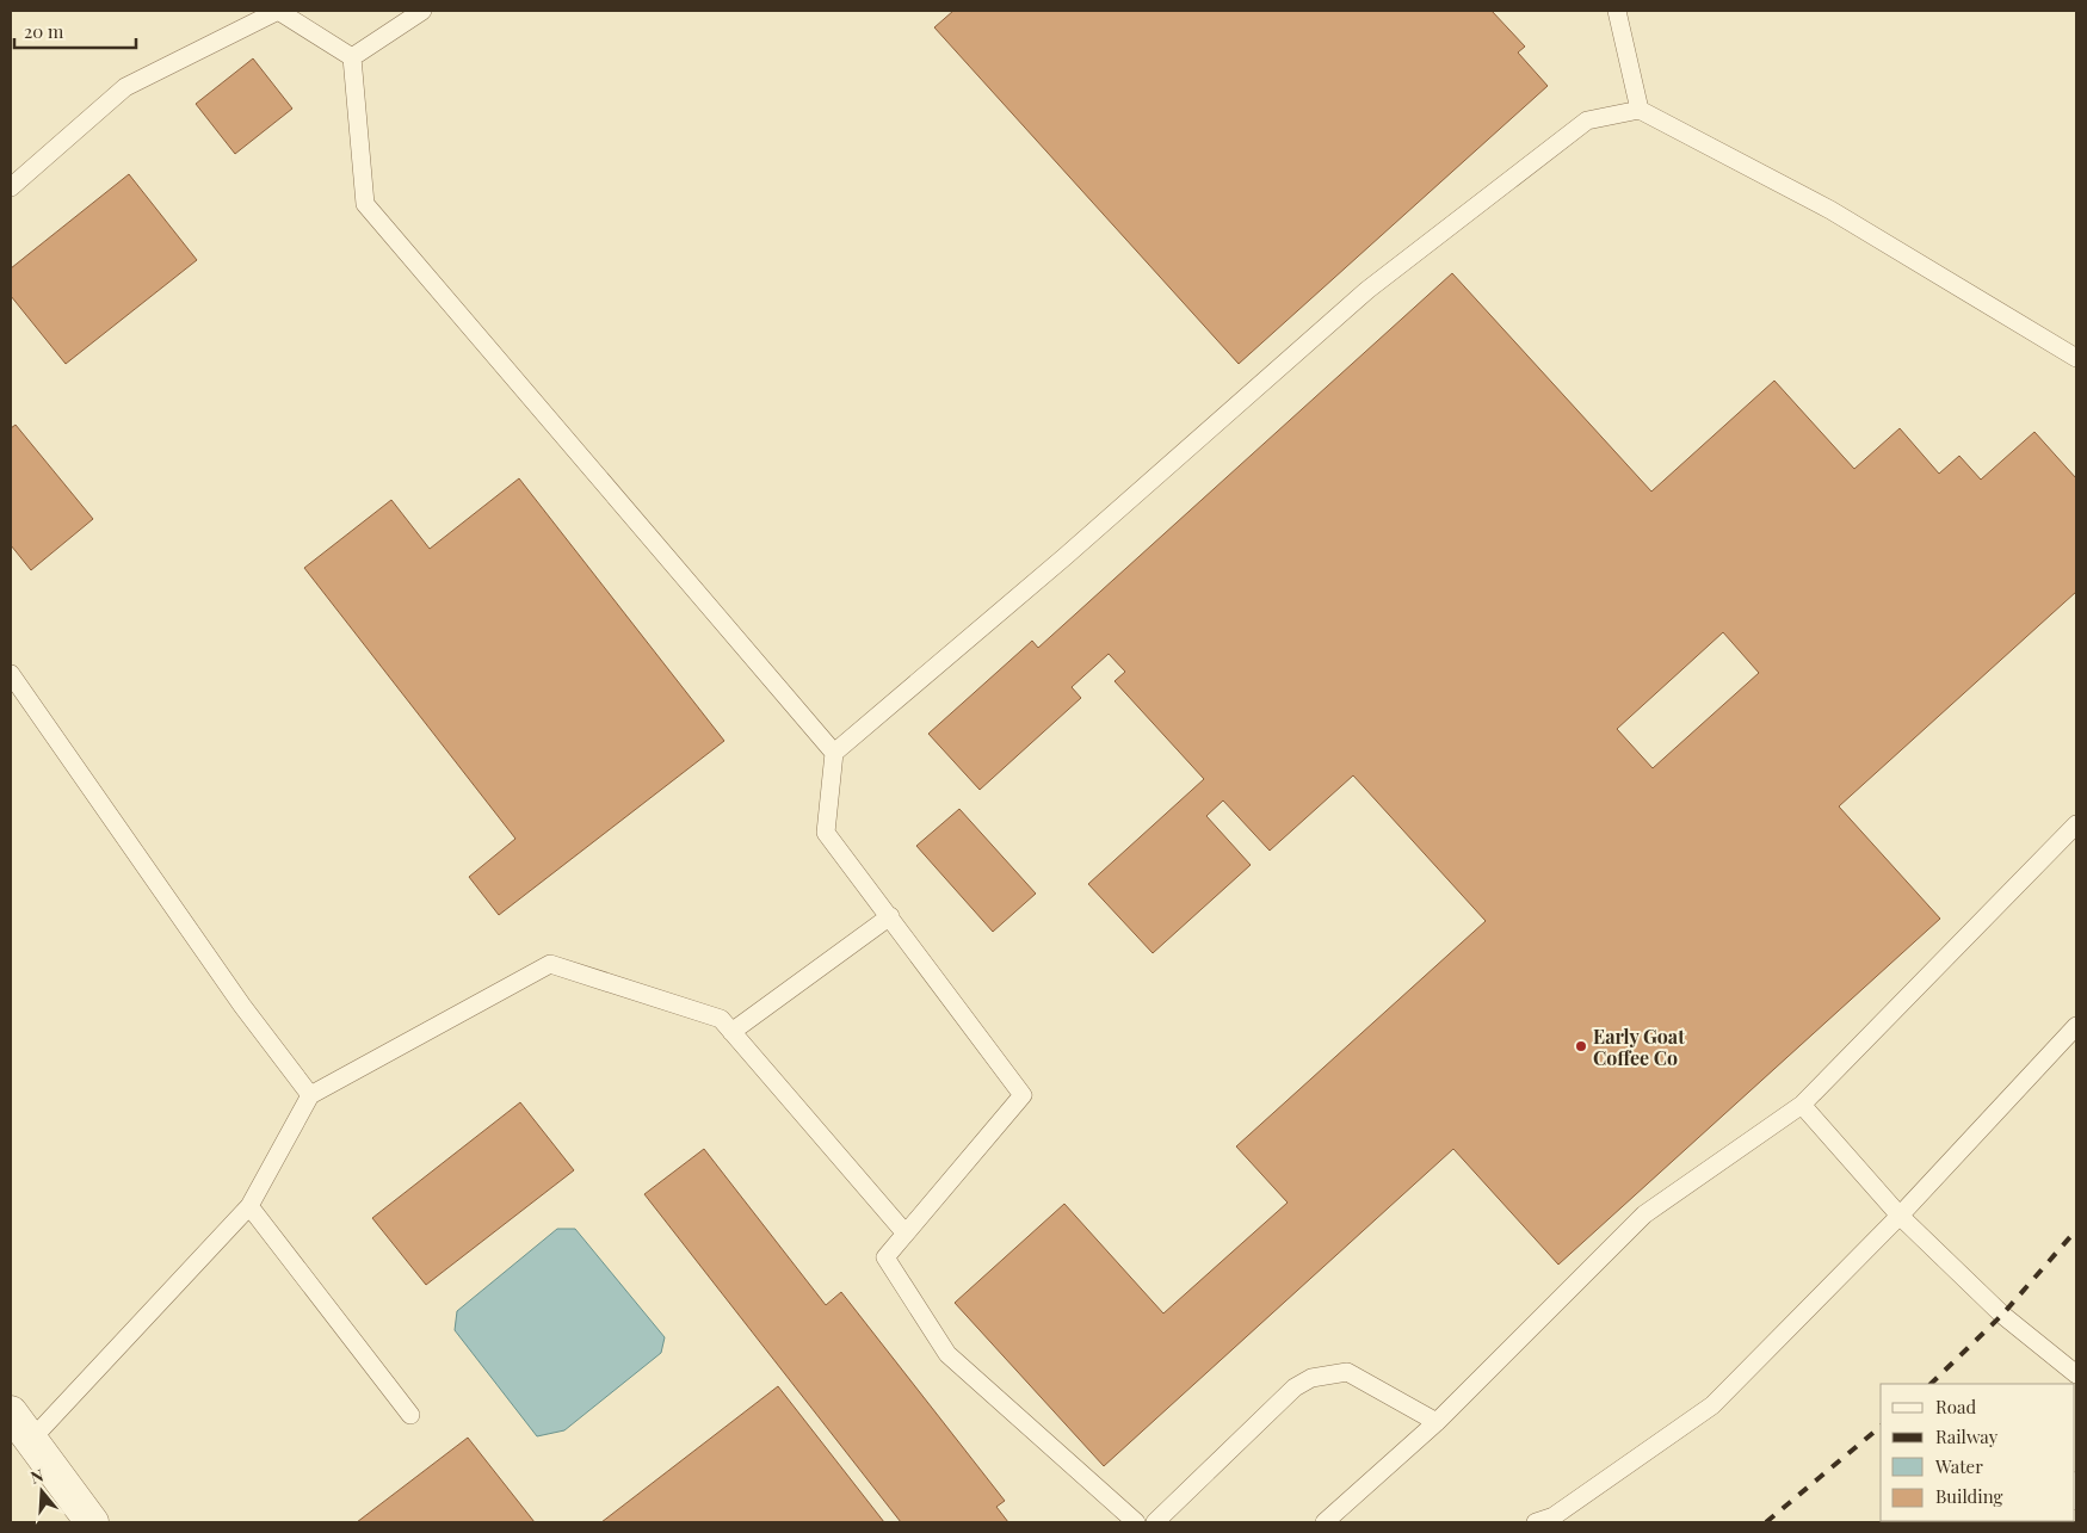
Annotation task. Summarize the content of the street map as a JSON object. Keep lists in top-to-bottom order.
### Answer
{
  "places": ["Early Goat Coffee Co"],
  "legend": [
    "Road",
    "Railway",
    "Water",
    "Building"
  ],
  "scale_bar": "20 m",
  "north": "top"
}
